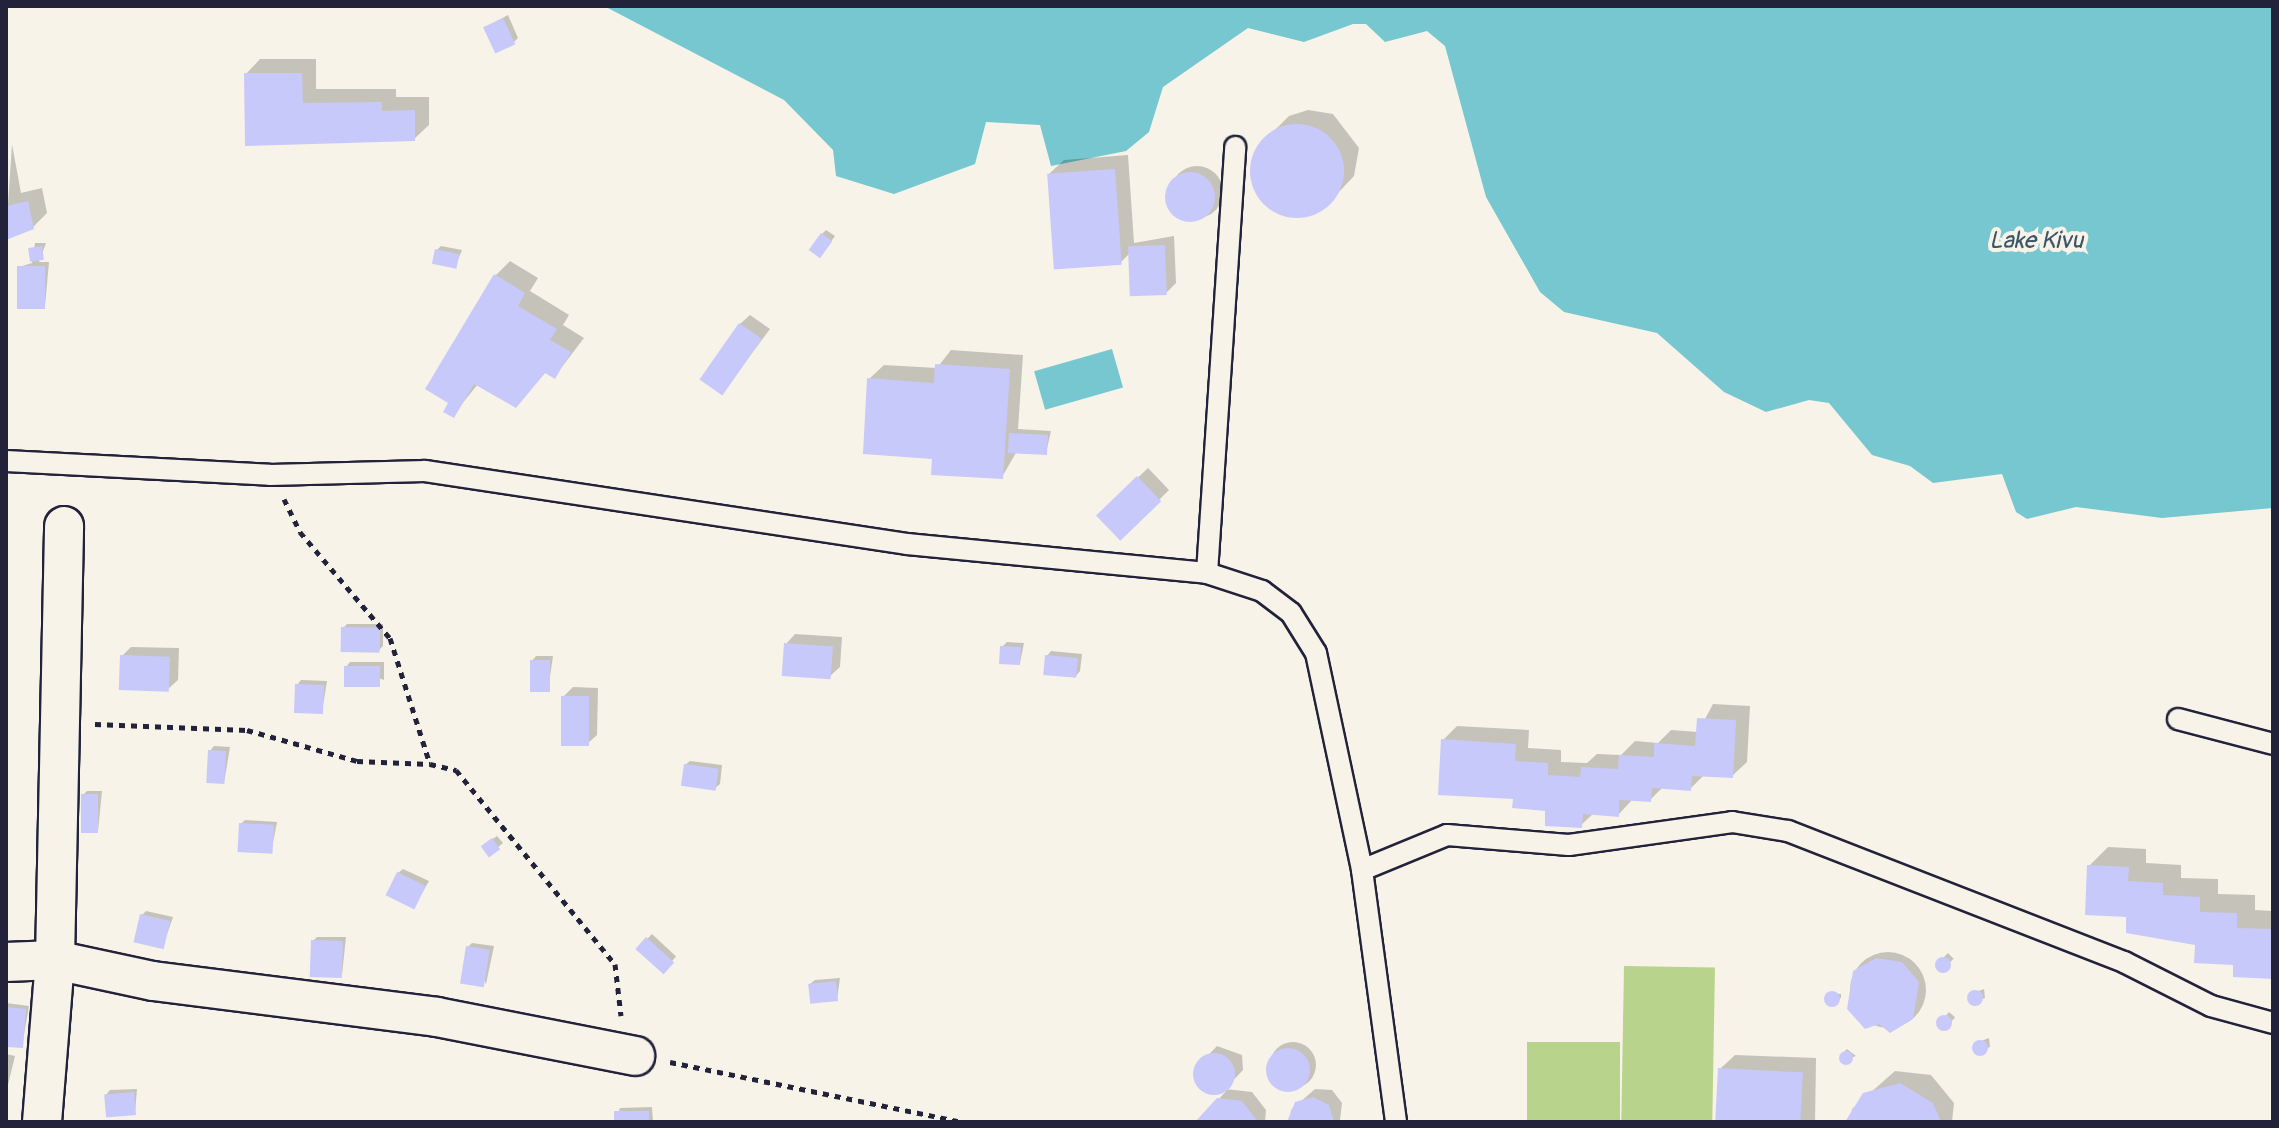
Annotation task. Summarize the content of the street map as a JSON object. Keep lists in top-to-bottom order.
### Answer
{
  "water": ["Lake Kivu"]
}
